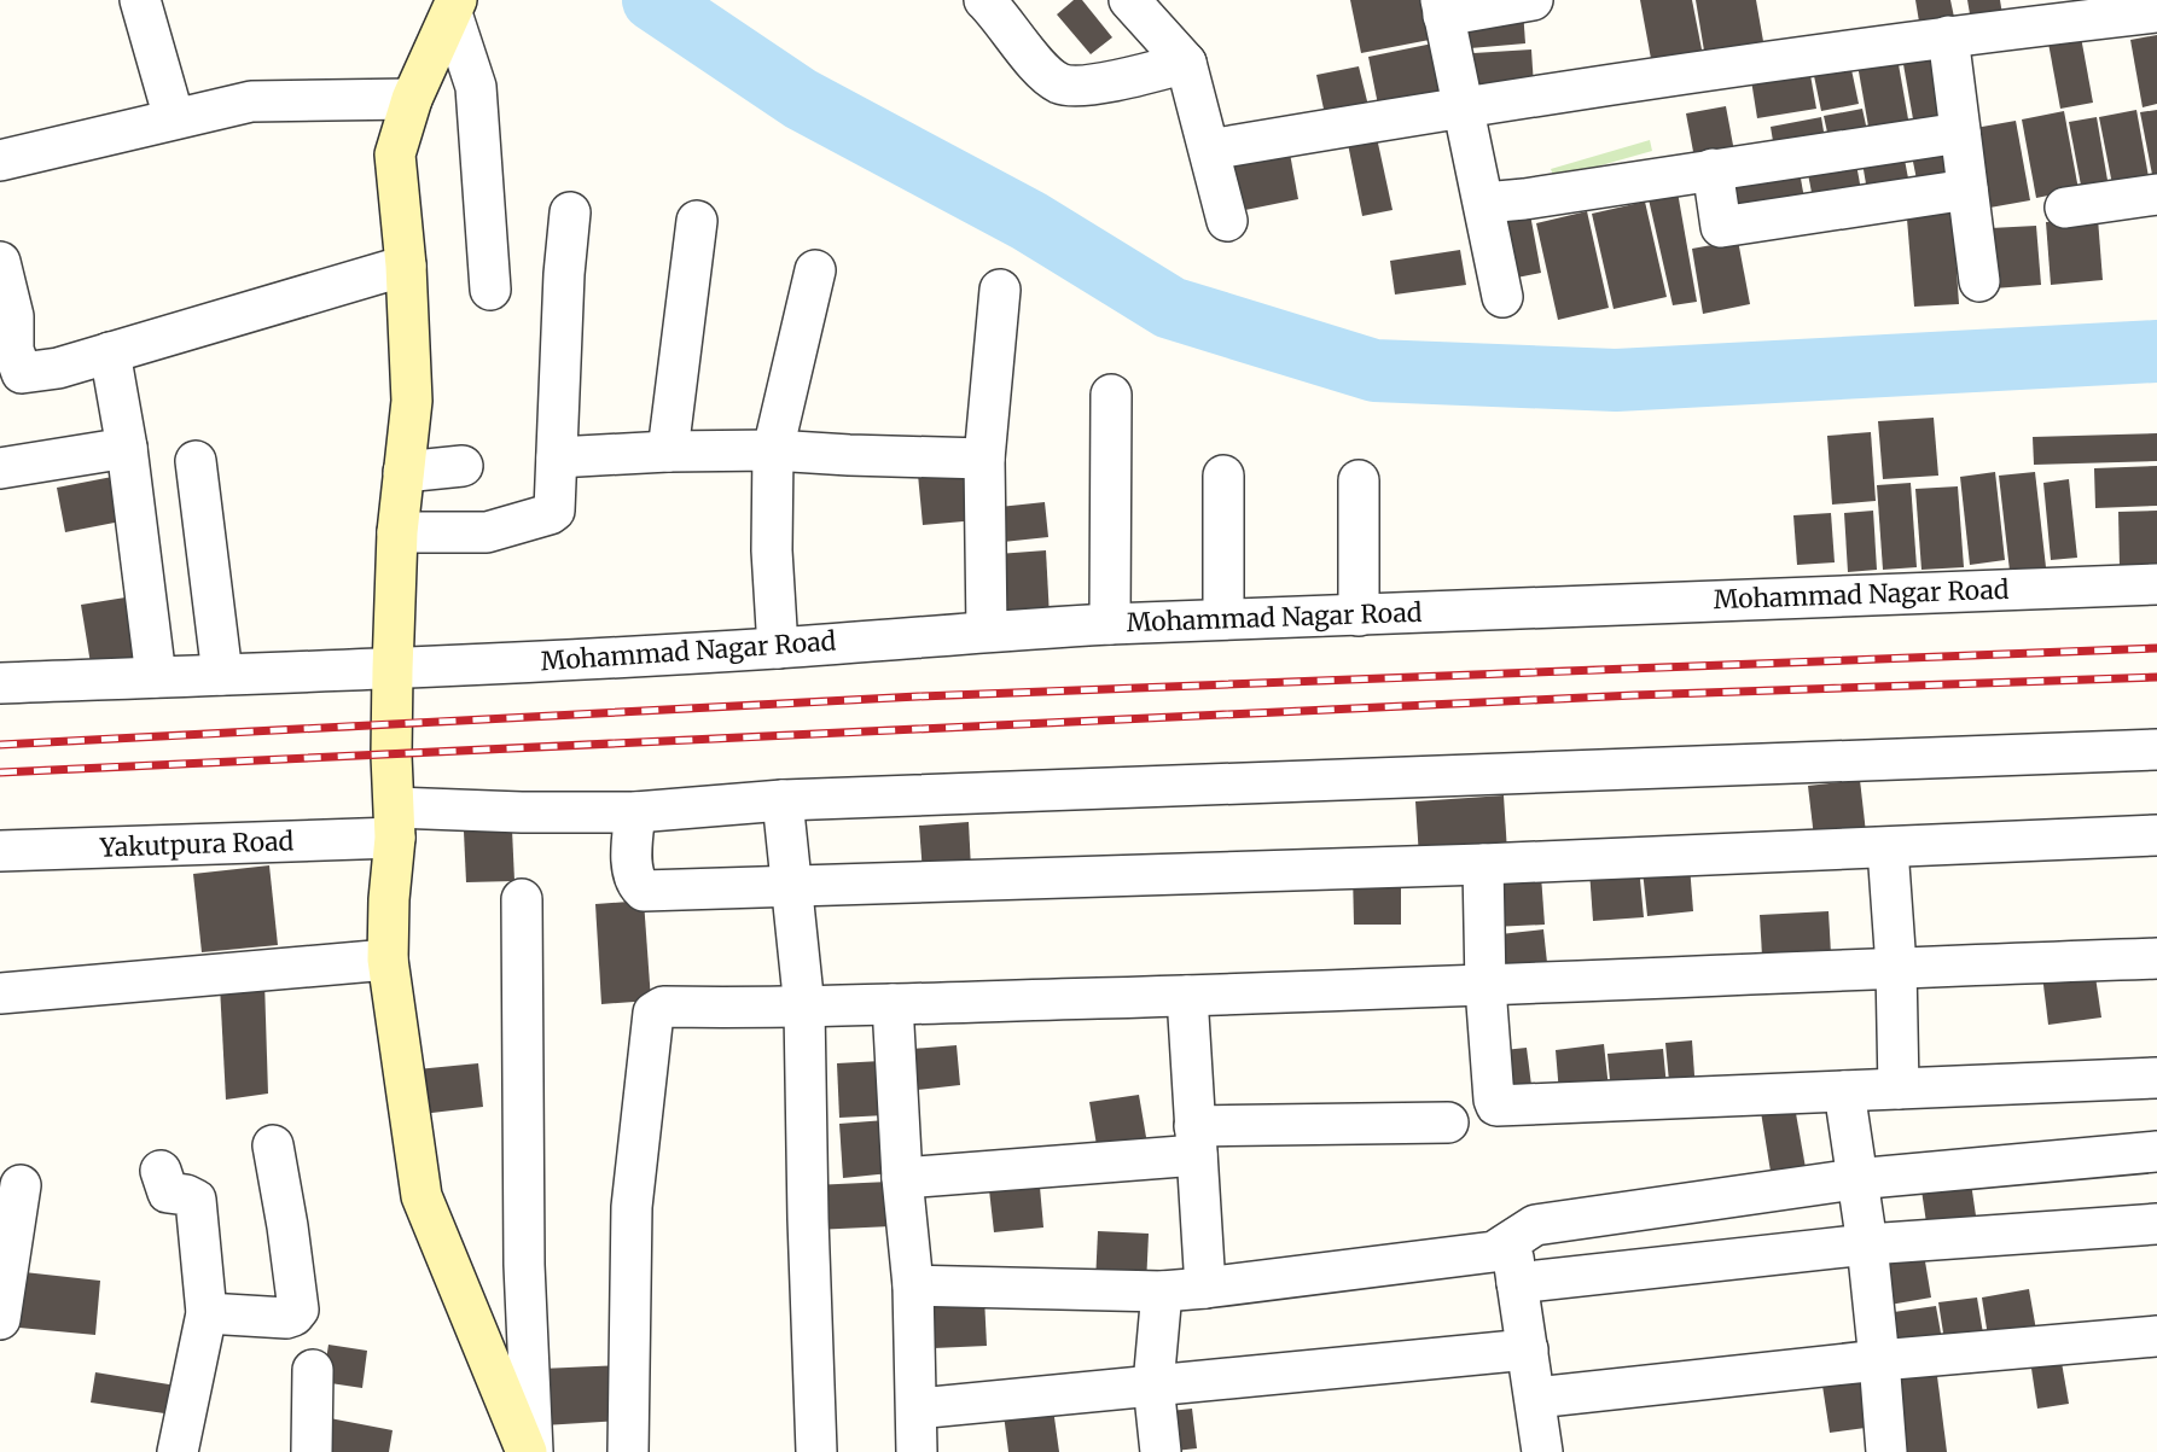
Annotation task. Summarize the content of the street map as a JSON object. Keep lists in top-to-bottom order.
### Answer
{
  "streets": {
    "street": ["Mohammad Nagar Road", "Yakutpura Road"]
  }
}
